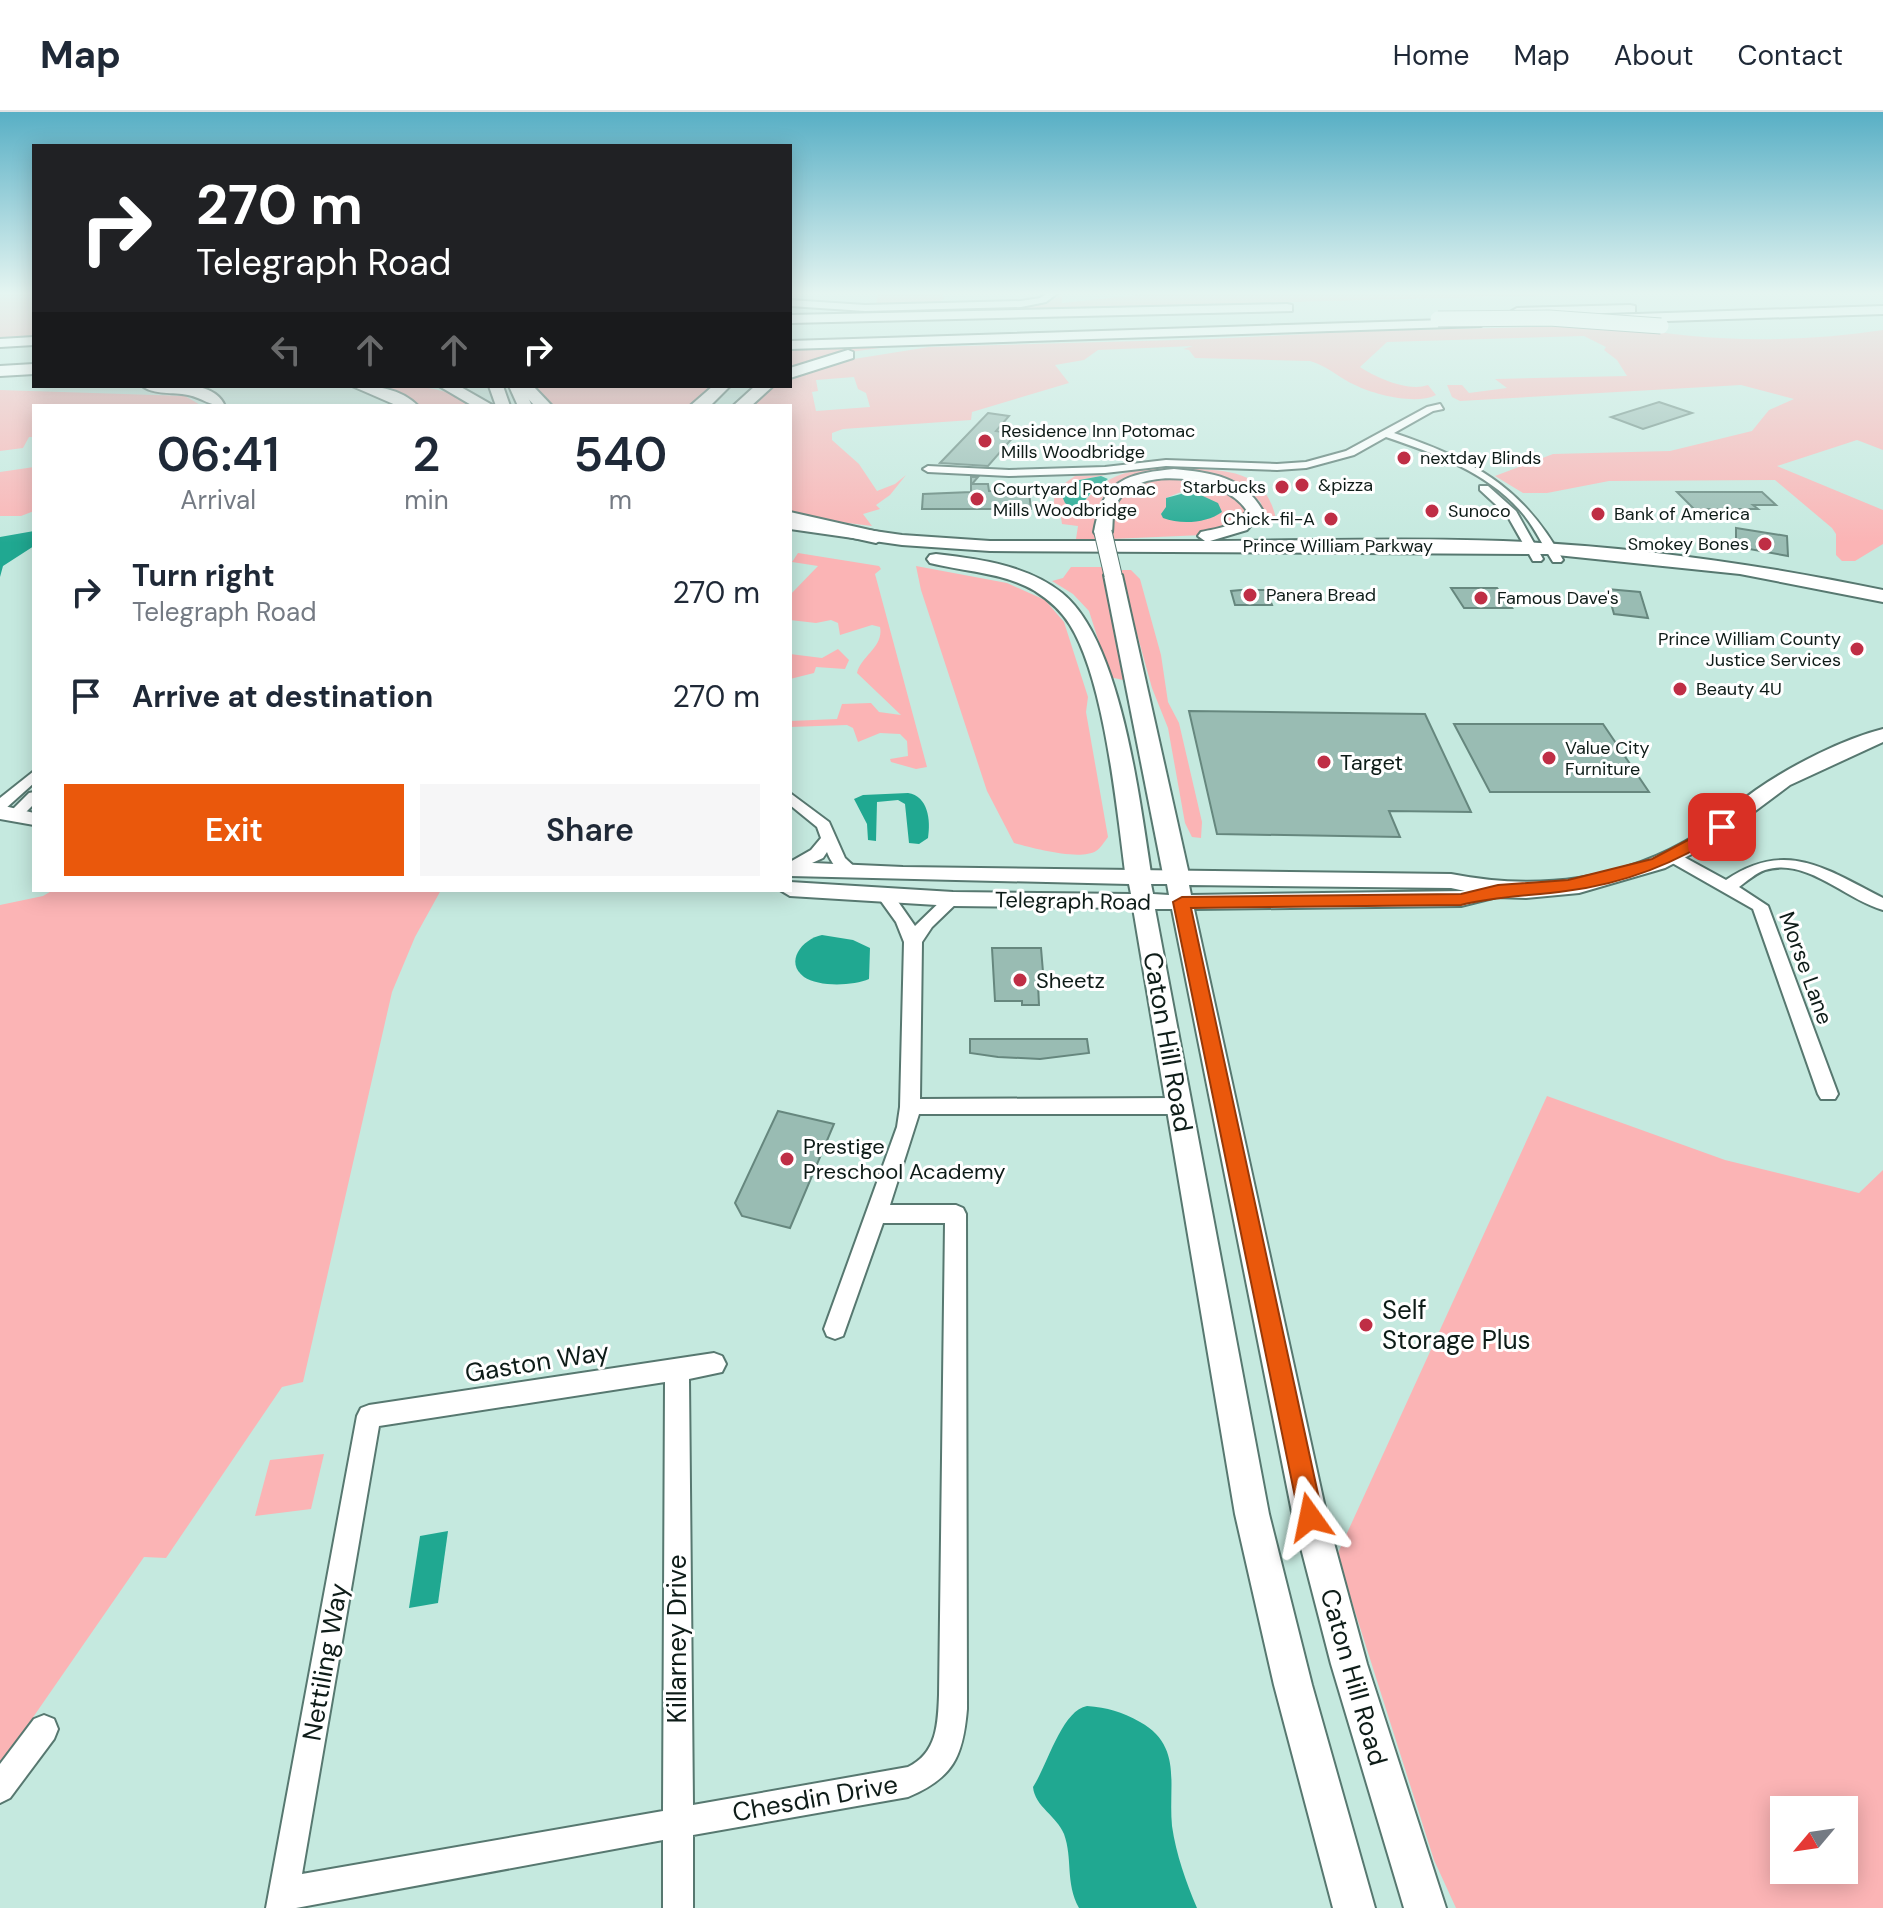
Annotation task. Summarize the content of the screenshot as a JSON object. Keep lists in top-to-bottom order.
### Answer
{
  "streets": {
    "highway": ["Prince William Parkway"],
    "main road": ["Telegraph Road", "Caton Hill Road"],
    "street": [
      "Morse Lane",
      "Gaston Way",
      "Killarney Drive",
      "Nettiling Way",
      "Chesdin Drive"
    ]
  },
  "crossings": [
    ["Telegraph Road", "Morse Lane"],
    ["Telegraph Road", "Caton Hill Road"],
    ["Gaston Way", "Killarney Drive"],
    ["Gaston Way", "Nettiling Way"],
    ["Killarney Drive", "Chesdin Drive"],
    ["Nettiling Way", "Chesdin Drive"]
  ],
  "places": [
    "Residence Inn Potomac Mills Woodbridge",
    "nextday Blinds",
    "&pizza",
    "Starbucks",
    "Courtyard Potomac Mills Woodbridge",
    "Sunoco",
    "Bank of America",
    "Chick-fil-A",
    "Smokey Bones",
    "Panera Bread",
    "Famous Dave's",
    "Prince William County Justice Services",
    "Beauty 4U",
    "Value City Furniture",
    "Target",
    "Sheetz",
    "Prestige Preschool Academy",
    "Self Storage Plus"
  ],
  "north": "bottom left",
  "page": {
    "header": "Map",
    "nav": [
      "Home",
      "Map",
      "About",
      "Contact"
    ],
    "turn": ["270 m", "Telegraph Road"],
    "eta": [
      "06:41",
      "Arrival",
      "2",
      "min",
      "540",
      "m"
    ],
    "list": [
      {
        "name": "Turn right",
        "note": "Telegraph Road",
        "value": "270 m"
      },
      {
        "name": "Arrive at destination",
        "value": "270 m"
      }
    ],
    "buttons": ["Exit", "Share"]
  }
}
